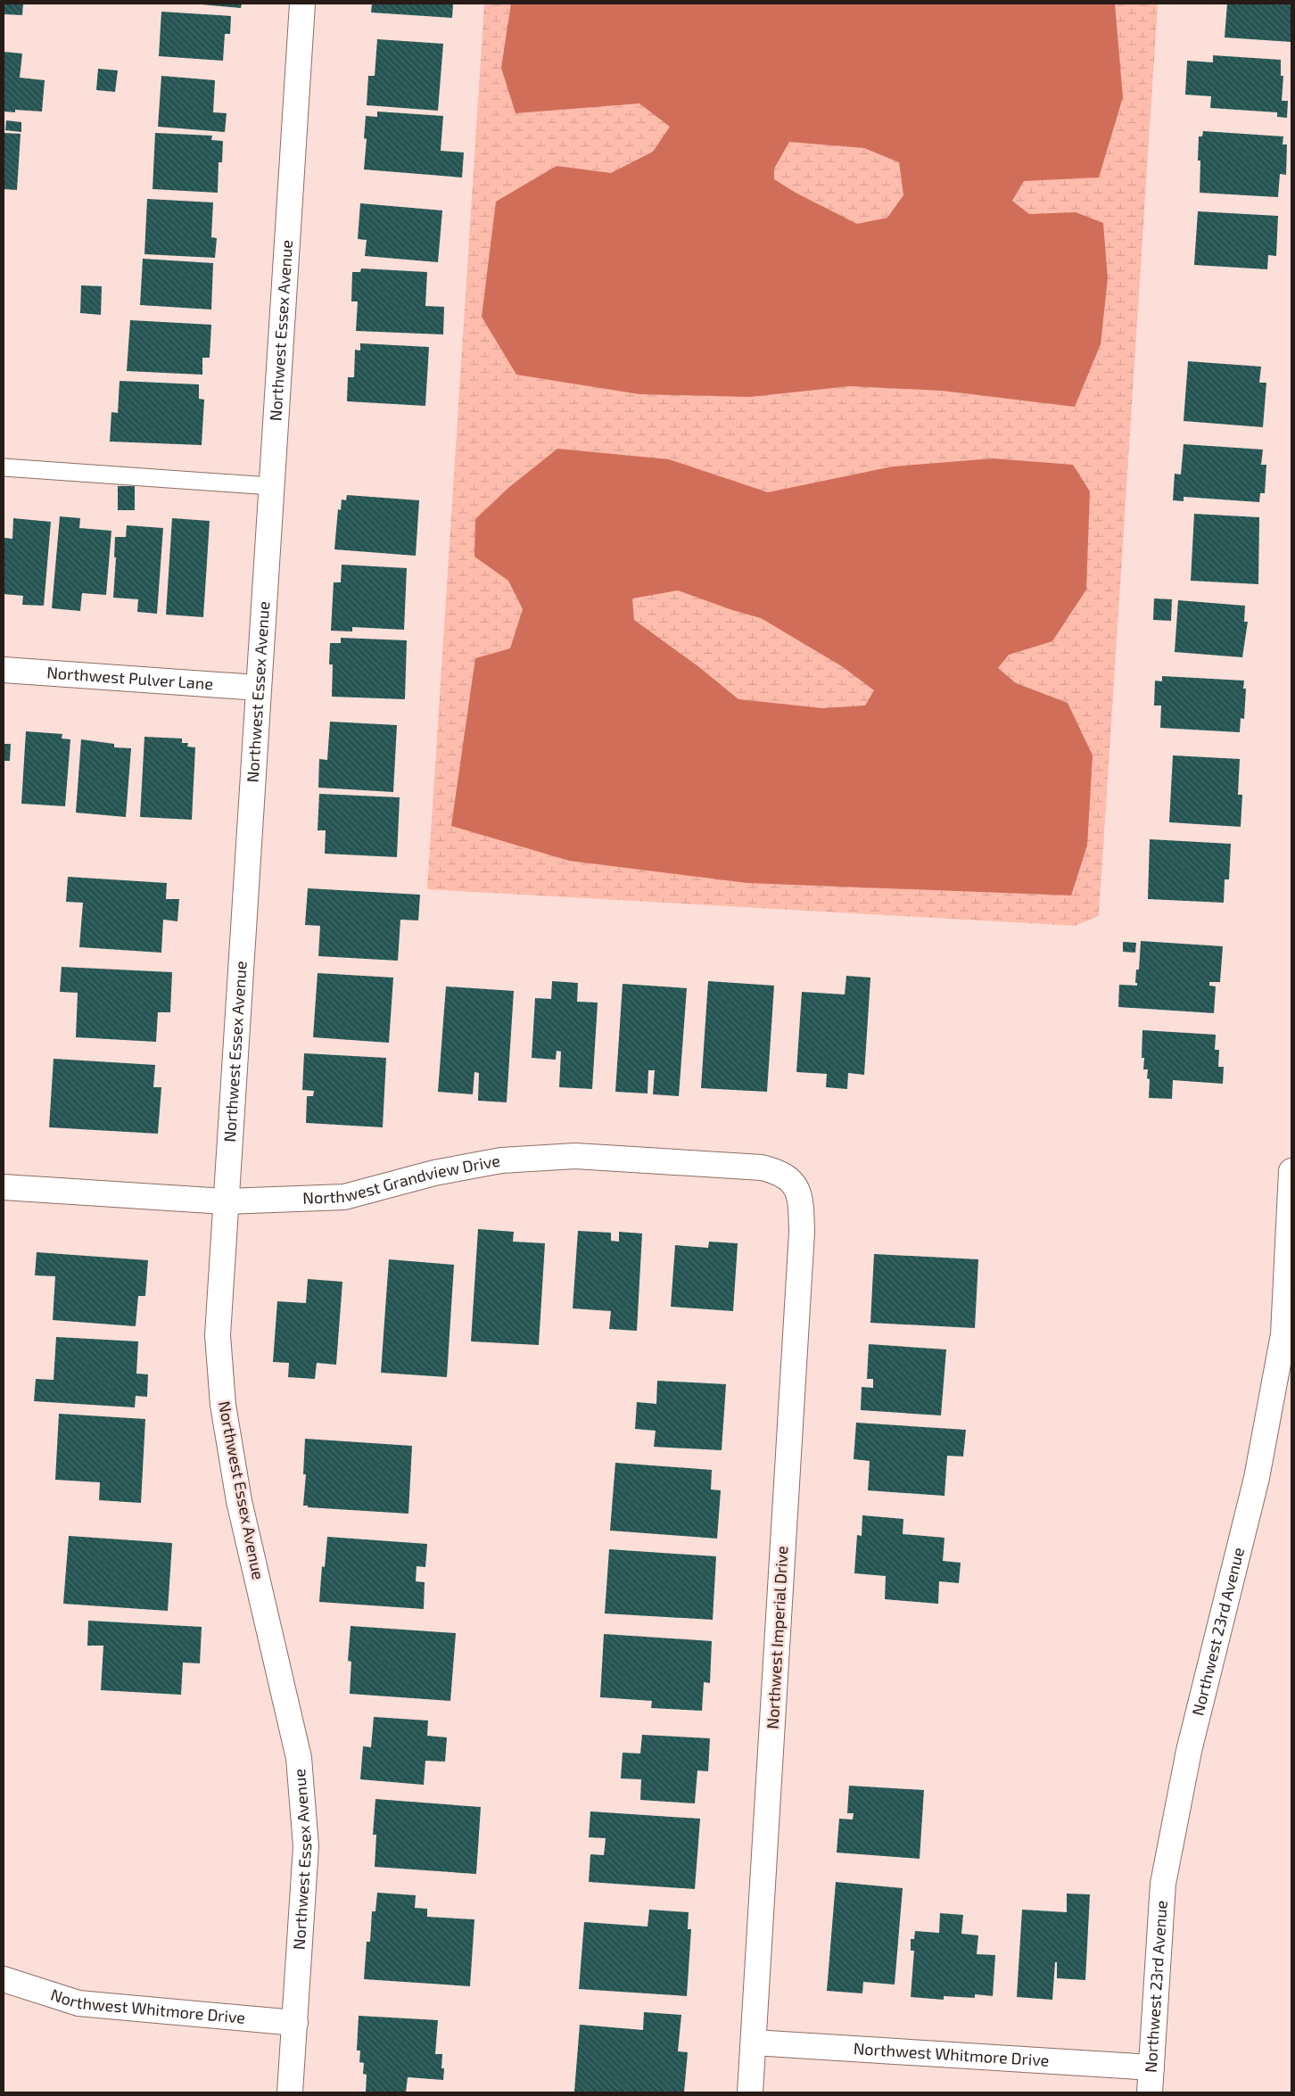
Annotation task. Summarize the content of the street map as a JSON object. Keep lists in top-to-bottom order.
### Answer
{
  "streets": {
    "street": [
      "Northwest Essex Avenue",
      "Northwest Pulver Lane",
      "Northwest Grandview Drive",
      "Northwest 23rd Avenue",
      "Northwest Imperial Drive",
      "Northwest Whitmore Drive"
    ]
  },
  "crossings": [
    ["Northwest Essex Avenue", "Northwest Pulver Lane"],
    ["Northwest Essex Avenue", "Northwest Grandview Drive"],
    ["Northwest Essex Avenue", "Northwest Whitmore Drive"],
    ["Northwest Grandview Drive", "Northwest Imperial Drive"],
    ["Northwest 23rd Avenue", "Northwest Whitmore Drive"],
    ["Northwest Imperial Drive", "Northwest Whitmore Drive"]
  ]
}
